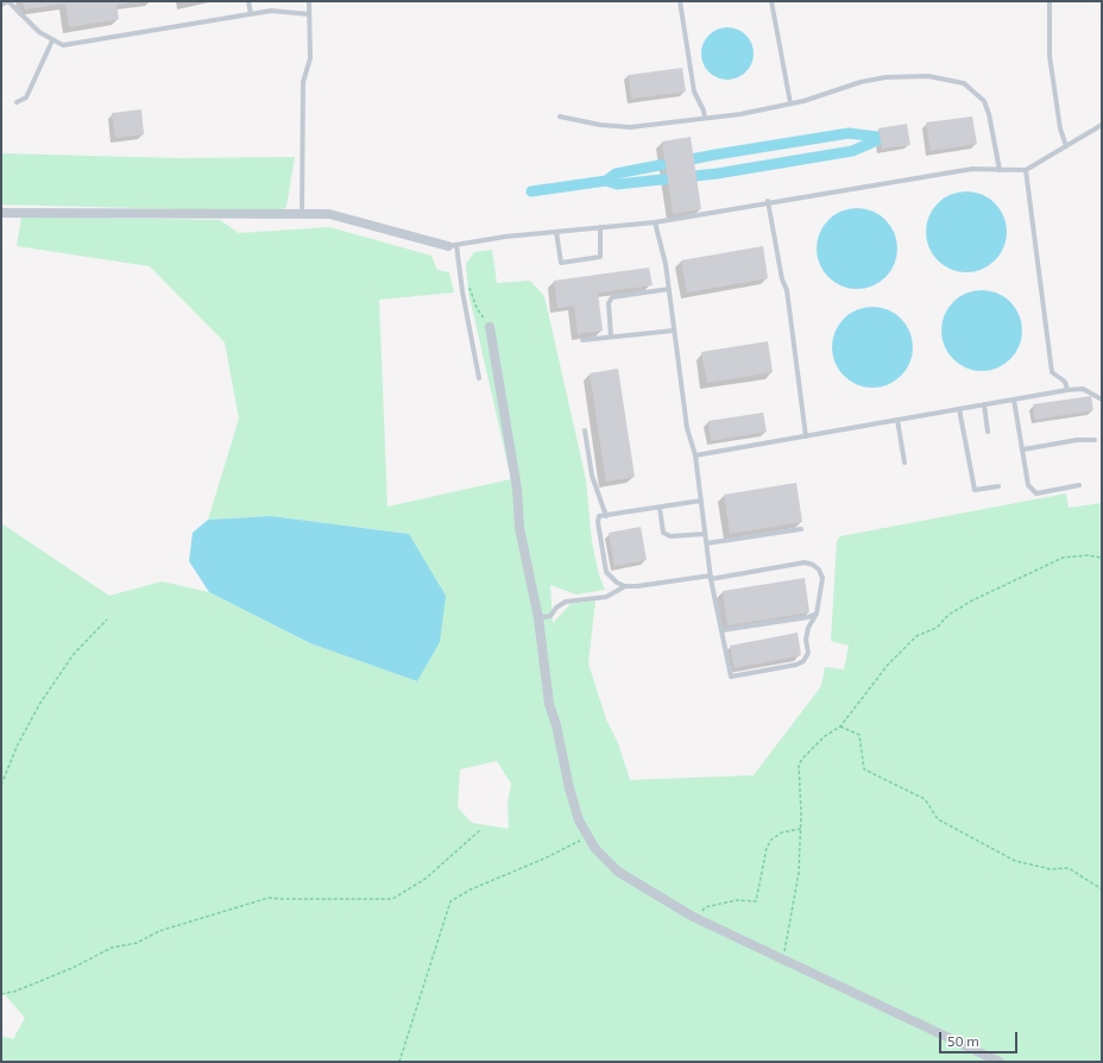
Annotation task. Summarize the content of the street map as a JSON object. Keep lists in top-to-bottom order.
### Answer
{
  "scale_bar": "50 m"
}
